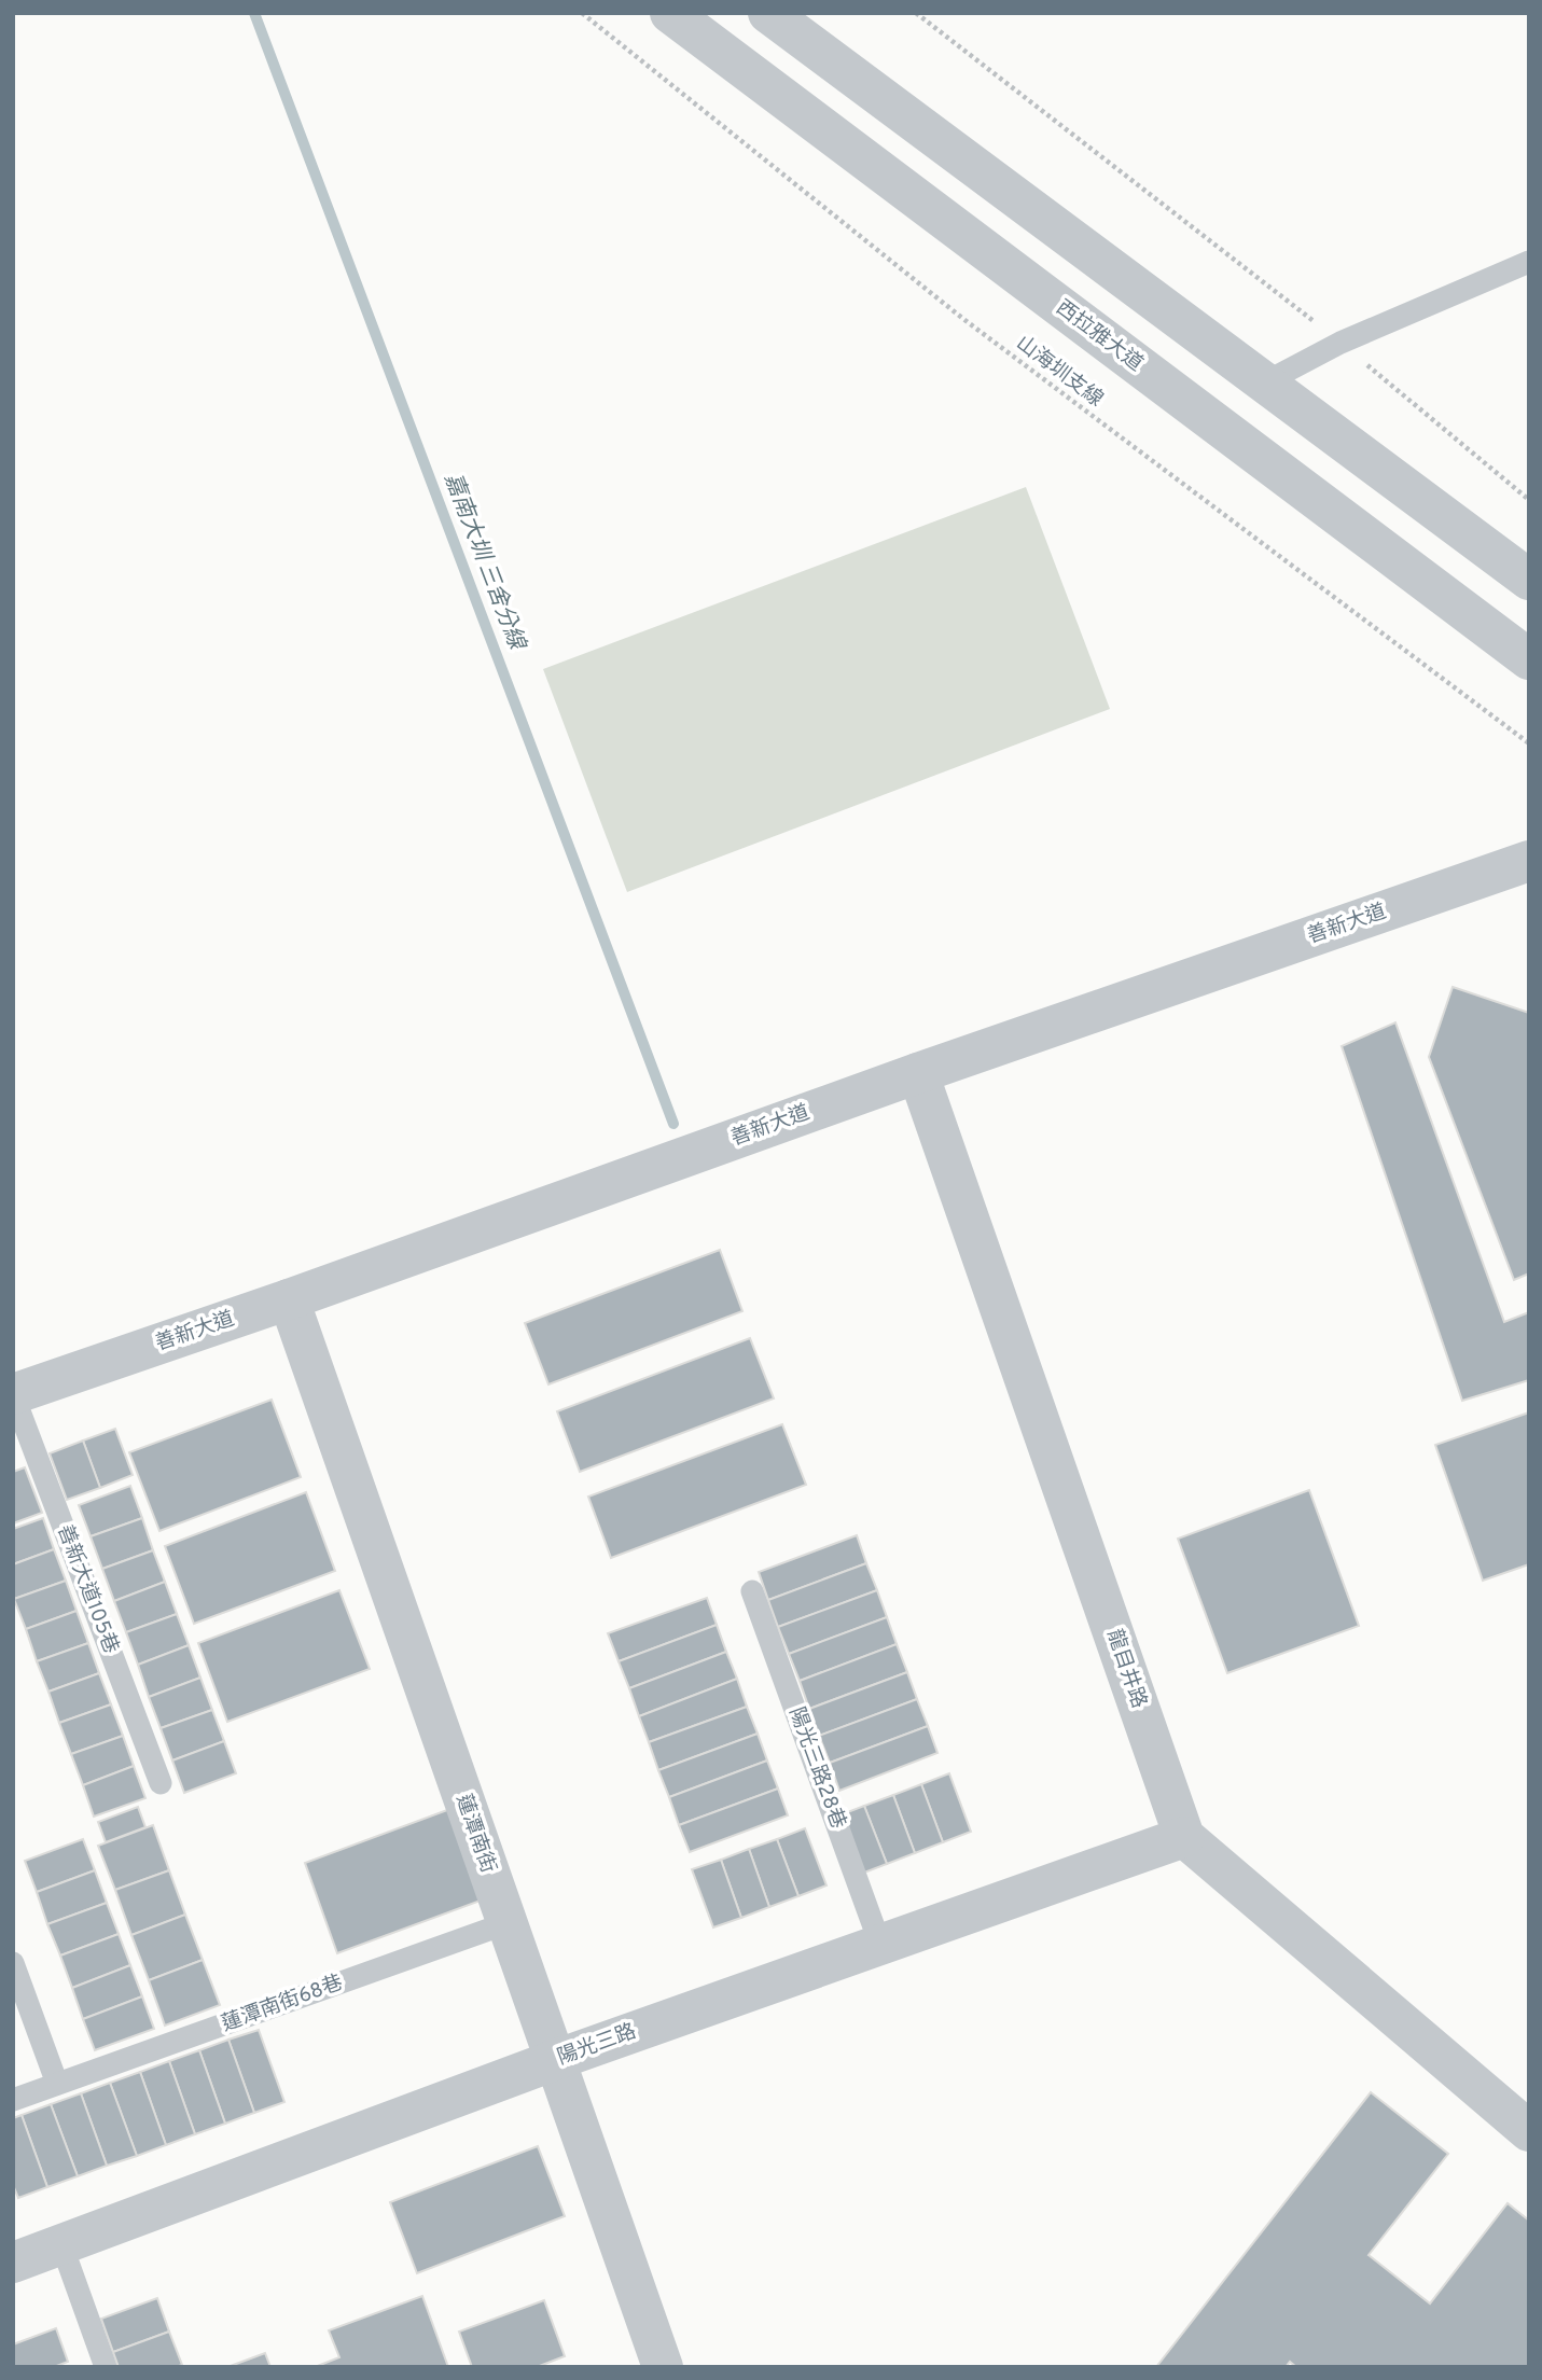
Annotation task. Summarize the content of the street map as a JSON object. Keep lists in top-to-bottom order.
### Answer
{
  "streets": {
    "street": [
      "西拉雅大道",
      "善新大道",
      "龍目井路",
      "蓮潭南街",
      "陽光三路"
    ],
    "lane": ["善新大道105巷", "陽光三路28巷", "蓮潭南街68巷"],
    "path": ["山海圳支線"]
  },
  "crossings": [
    ["善新大道", "善新大道105巷"],
    ["善新大道", "龍目井路"],
    ["善新大道", "蓮潭南街"],
    ["龍目井路", "陽光三路"],
    ["陽光三路28巷", "陽光三路"],
    ["蓮潭南街", "蓮潭南街68巷"],
    ["蓮潭南街", "陽光三路"]
  ],
  "water": ["嘉南大圳 三舍分線"]
}
